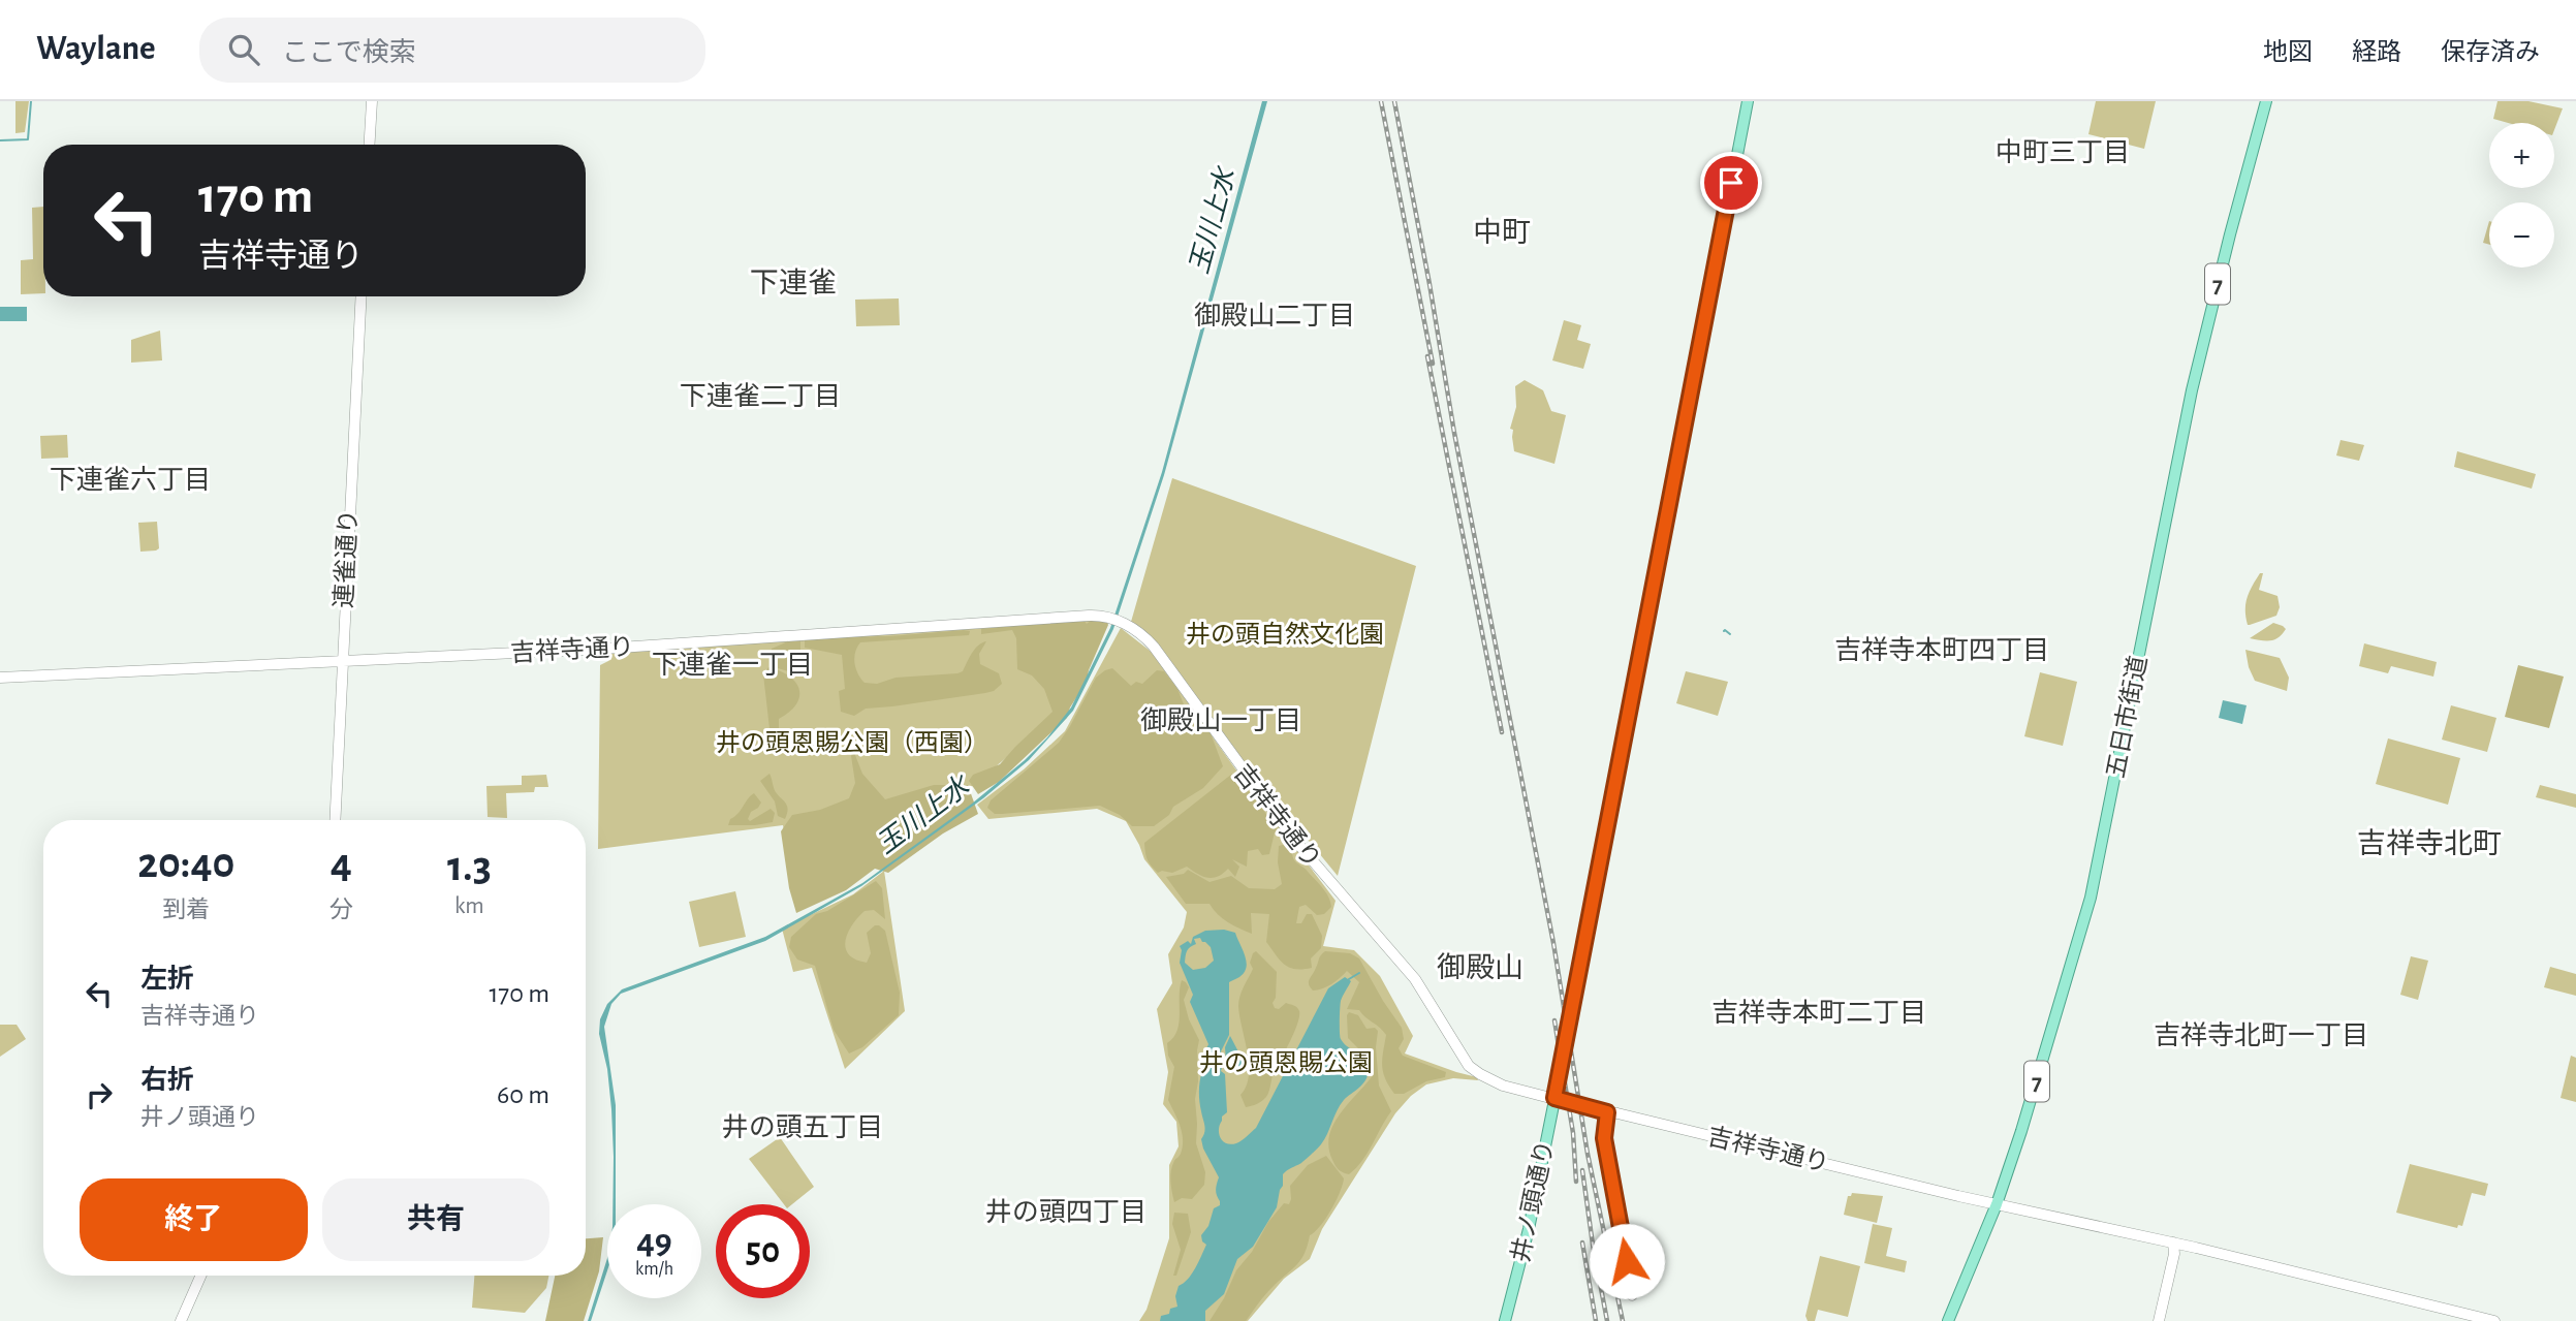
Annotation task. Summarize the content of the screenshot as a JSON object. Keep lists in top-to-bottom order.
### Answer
{
  "streets": {
    "main road": [
      "7",
      "連雀通り",
      "吉祥寺通り",
      "五日市街道",
      "井ノ頭通り"
    ]
  },
  "crossings": [
    ["連雀通り", "吉祥寺通り"],
    ["吉祥寺通り", "五日市街道"],
    ["吉祥寺通り", "井ノ頭通り"]
  ],
  "districts": [
    "中町三丁目",
    "中町",
    "下連雀",
    "御殿山二丁目",
    "下連雀二丁目",
    "下連雀六丁目",
    "吉祥寺本町四丁目",
    "下連雀一丁目",
    "御殿山一丁目",
    "吉祥寺北町",
    "御殿山",
    "吉祥寺本町二丁目",
    "吉祥寺北町一丁目",
    "井の頭五丁目",
    "井の頭四丁目"
  ],
  "water": ["玉川上水"],
  "parks": ["井の頭自然文化園", "井の頭恩賜公園（西園）", "井の頭恩賜公園"],
  "page": {
    "header": "Waylane",
    "search": "ここで検索",
    "nav": ["地図", "経路", "保存済み"],
    "map_buttons": ["+", "−"],
    "turn": ["170 m", "吉祥寺通り"],
    "eta": [
      "20:40",
      "到着",
      "4",
      "分",
      "1.3",
      "km"
    ],
    "list": [
      {
        "name": "左折",
        "note": "吉祥寺通り",
        "value": "170 m"
      },
      {
        "name": "右折",
        "note": "井ノ頭通り",
        "value": "60 m"
      }
    ],
    "buttons": ["終了", "共有"],
    "speed": "49 km/h",
    "limit": "50"
  }
}
